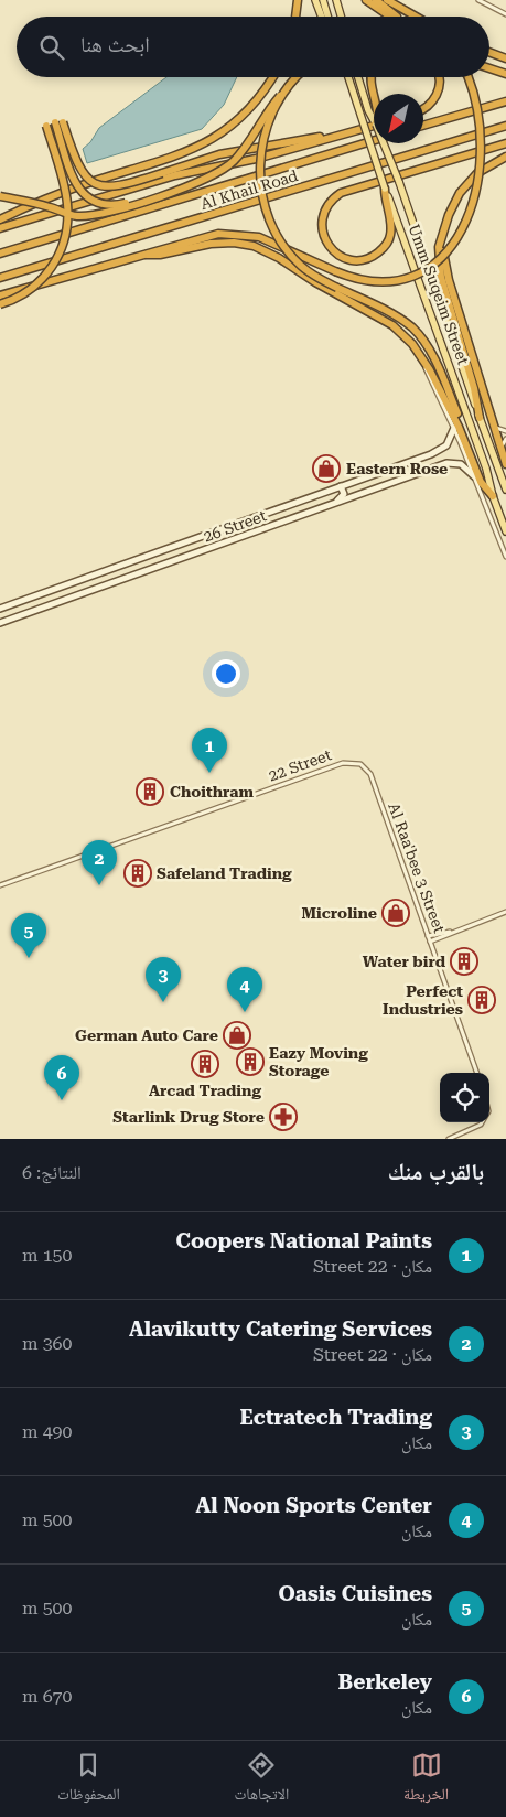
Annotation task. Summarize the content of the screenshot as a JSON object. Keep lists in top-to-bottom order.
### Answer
{
  "streets": {
    "highway": ["Al Khail Road"],
    "main road": ["Umm Suqeim Street", "26 Street"],
    "street": ["22 Street", "Al Raa'bee 3 Street"]
  },
  "crossings": [
    ["22 Street", "Al Raa'bee 3 Street"]
  ],
  "places": {
    "shop": ["Eastern Rose", "Microline", "German Auto Care"],
    "building": [
      "Choithram",
      "Safeland Trading",
      "Water bird",
      "Perfect Industries",
      "Eazy Moving Storage",
      "Arcad Trading"
    ],
    "pharmacy": ["Starlink Drug Store"]
  },
  "north": "bottom left",
  "page": {
    "search": "ابحث هنا",
    "pins": [
      "1",
      "2",
      "5",
      "3",
      "4",
      "6"
    ],
    "heading": ["بالقرب منك", "النتائج: 6"],
    "list": [
      {
        "mark": "1",
        "name": "Coopers National Paints",
        "note": "مكان · 22 Street",
        "value": "150 m"
      },
      {
        "mark": "2",
        "name": "Alavikutty Catering Services",
        "note": "مكان · 22 Street",
        "value": "360 m"
      },
      {
        "mark": "3",
        "name": "Ectratech Trading",
        "note": "مكان",
        "value": "490 m"
      },
      {
        "mark": "4",
        "name": "Al Noon Sports Center",
        "note": "مكان",
        "value": "500 m"
      },
      {
        "mark": "5",
        "name": "Oasis Cuisines",
        "note": "مكان",
        "value": "500 m"
      },
      {
        "mark": "6",
        "name": "Berkeley",
        "note": "مكان",
        "value": "670 m"
      }
    ],
    "nav": ["الخريطة", "الاتجاهات", "المحفوظات"]
  }
}
